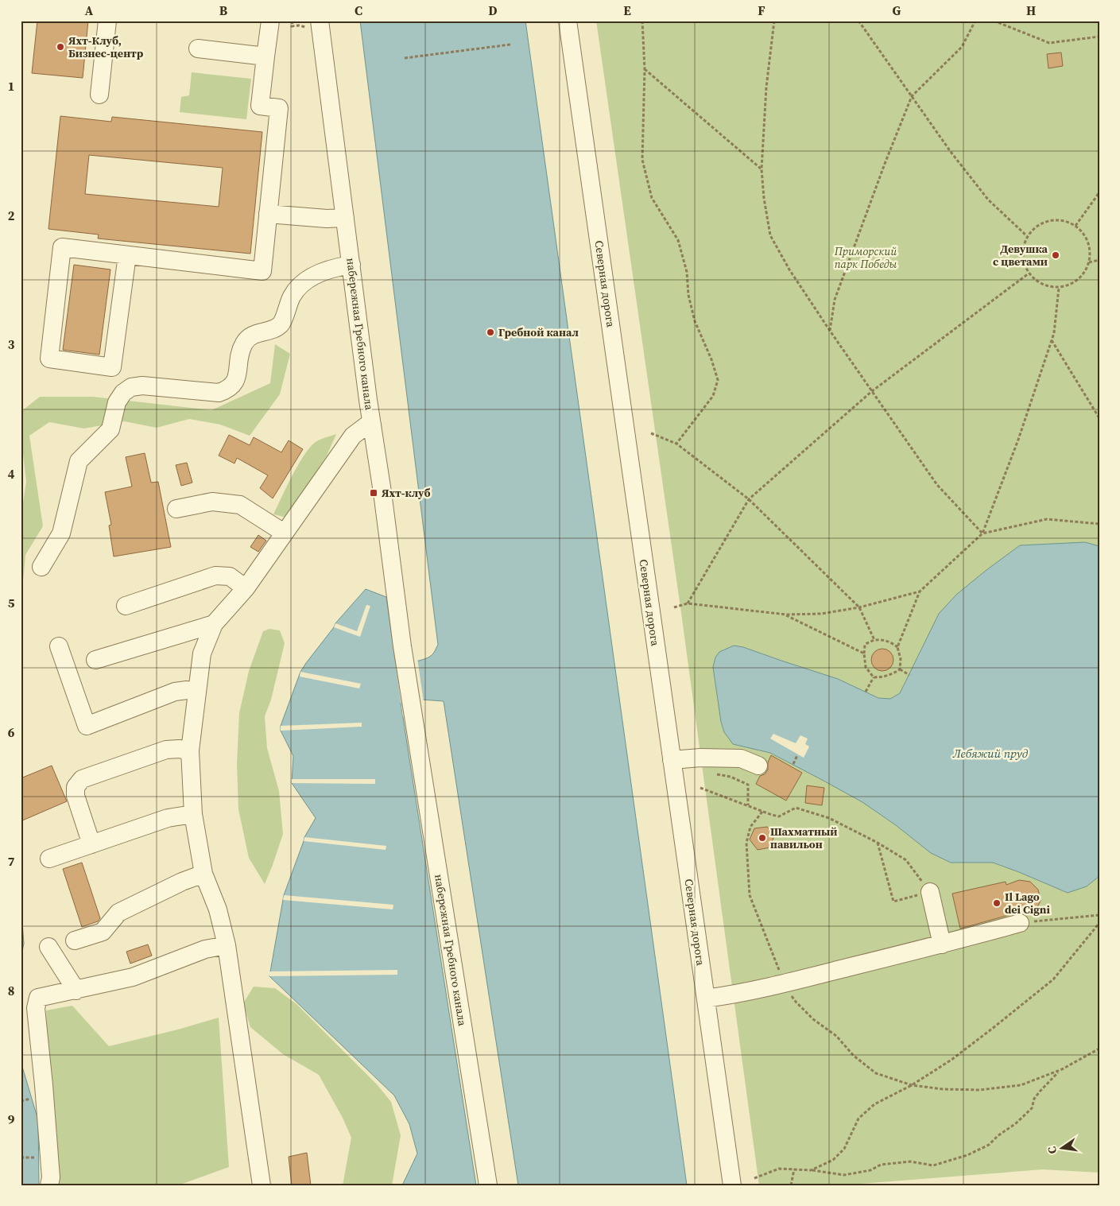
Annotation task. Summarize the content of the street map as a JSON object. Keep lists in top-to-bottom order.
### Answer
{
  "streets": {
    "street": ["Северная дорога", "набережная Гребного канала"]
  },
  "water": ["Лебяжий пруд"],
  "parks": ["Приморский парк Победы"],
  "places": {
    "other": [
      "Яхт-Клуб, Бизнес-центр",
      "Девушка с цветами",
      "Гребной канал",
      "Шахматный павильон",
      "Il Lago dei Cigni"
    ],
    "transit": ["Яхт-клуб"]
  },
  "north": "left",
  "grid": {
    "columns": [
      "A",
      "B",
      "C",
      "D",
      "E",
      "F",
      "G",
      "H"
    ],
    "rows": [
      "1",
      "2",
      "3",
      "4",
      "5",
      "6",
      "7",
      "8",
      "9"
    ]
  }
}
